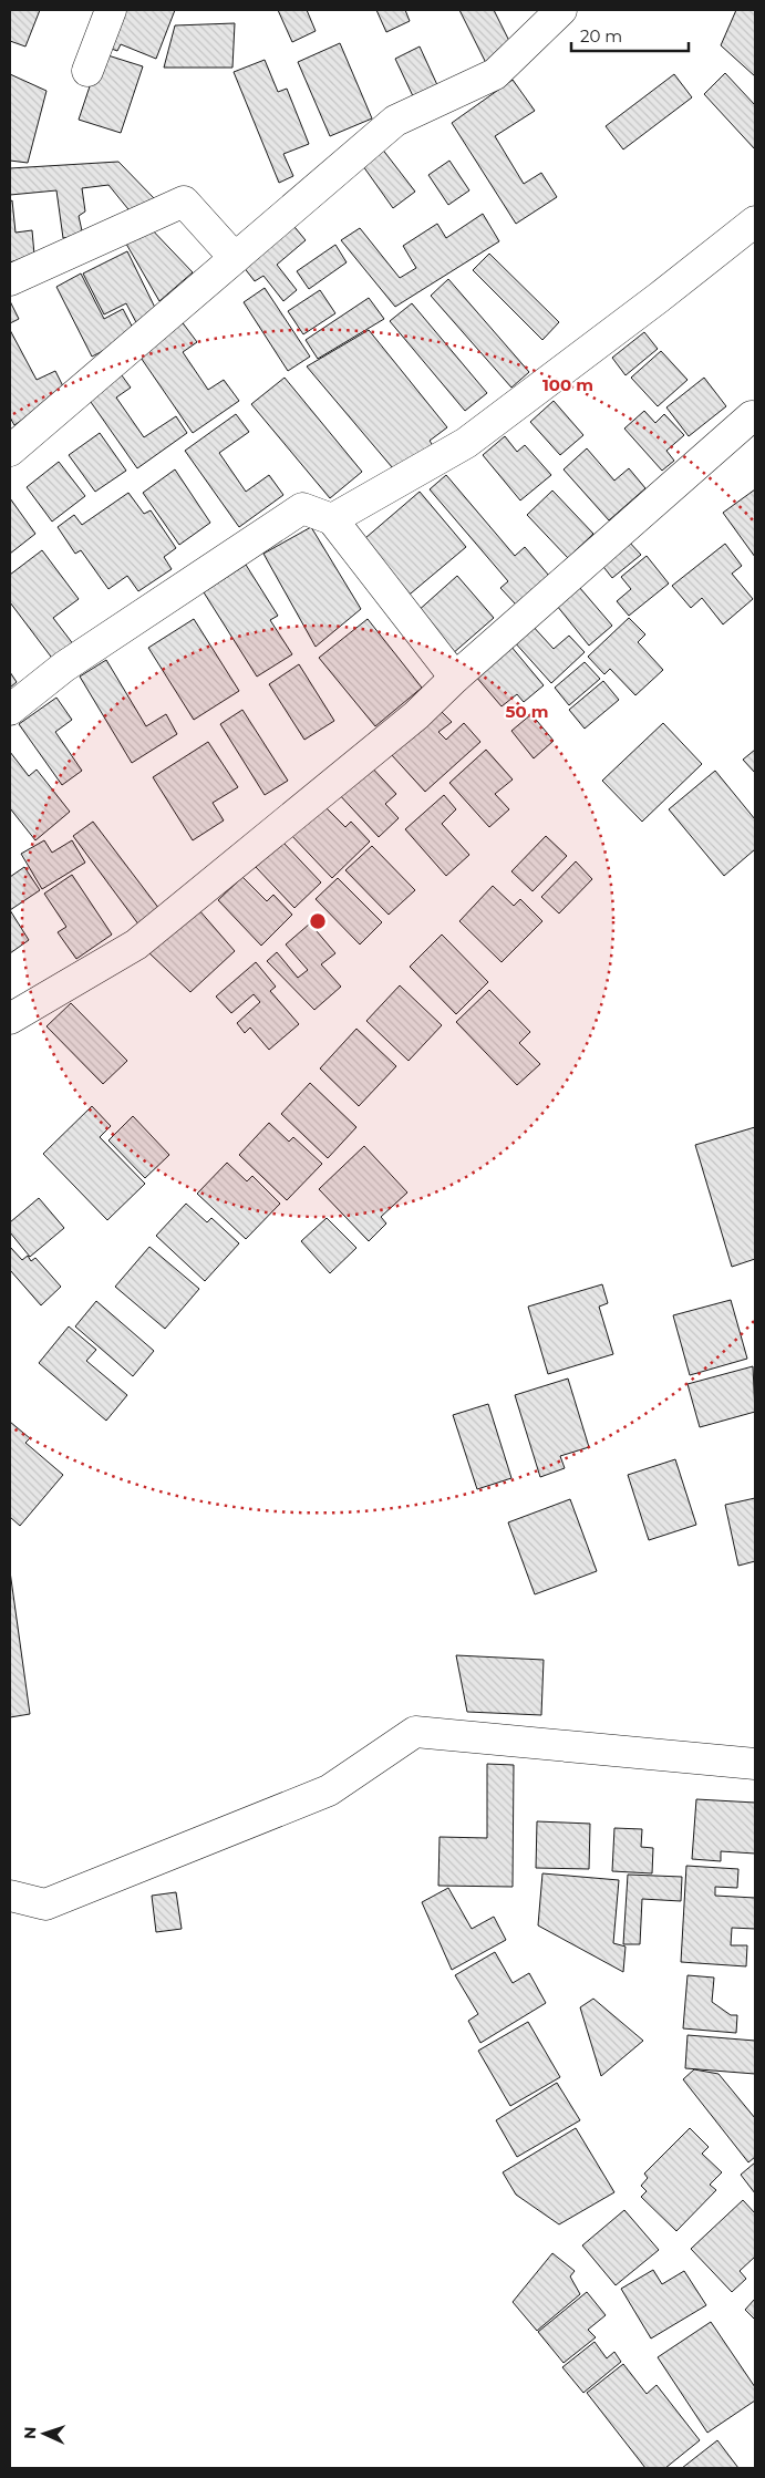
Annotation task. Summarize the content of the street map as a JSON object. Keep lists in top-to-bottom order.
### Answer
{
  "scale_bar": "20 m",
  "north": "left",
  "rings": ["100 m", "50 m"]
}
